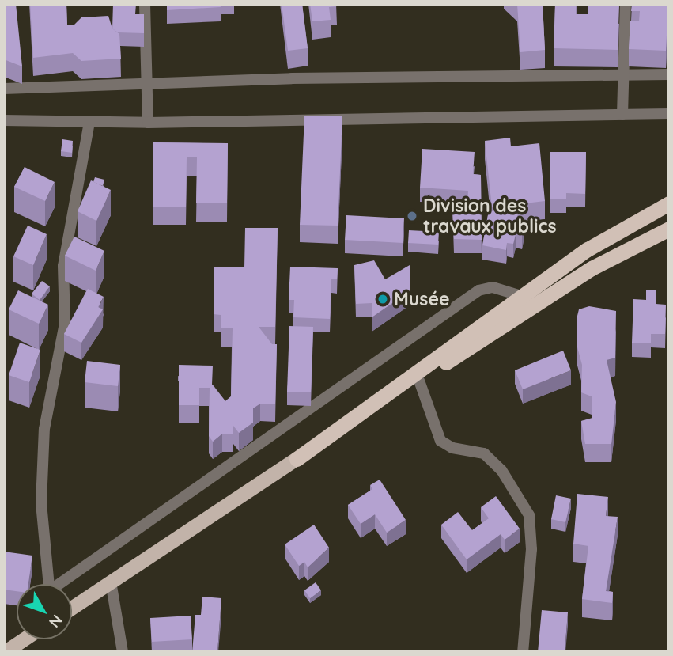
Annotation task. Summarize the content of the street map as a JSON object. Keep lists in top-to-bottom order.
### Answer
{
  "places": ["Division des travaux publics", "Musée"],
  "north": "bottom right"
}
